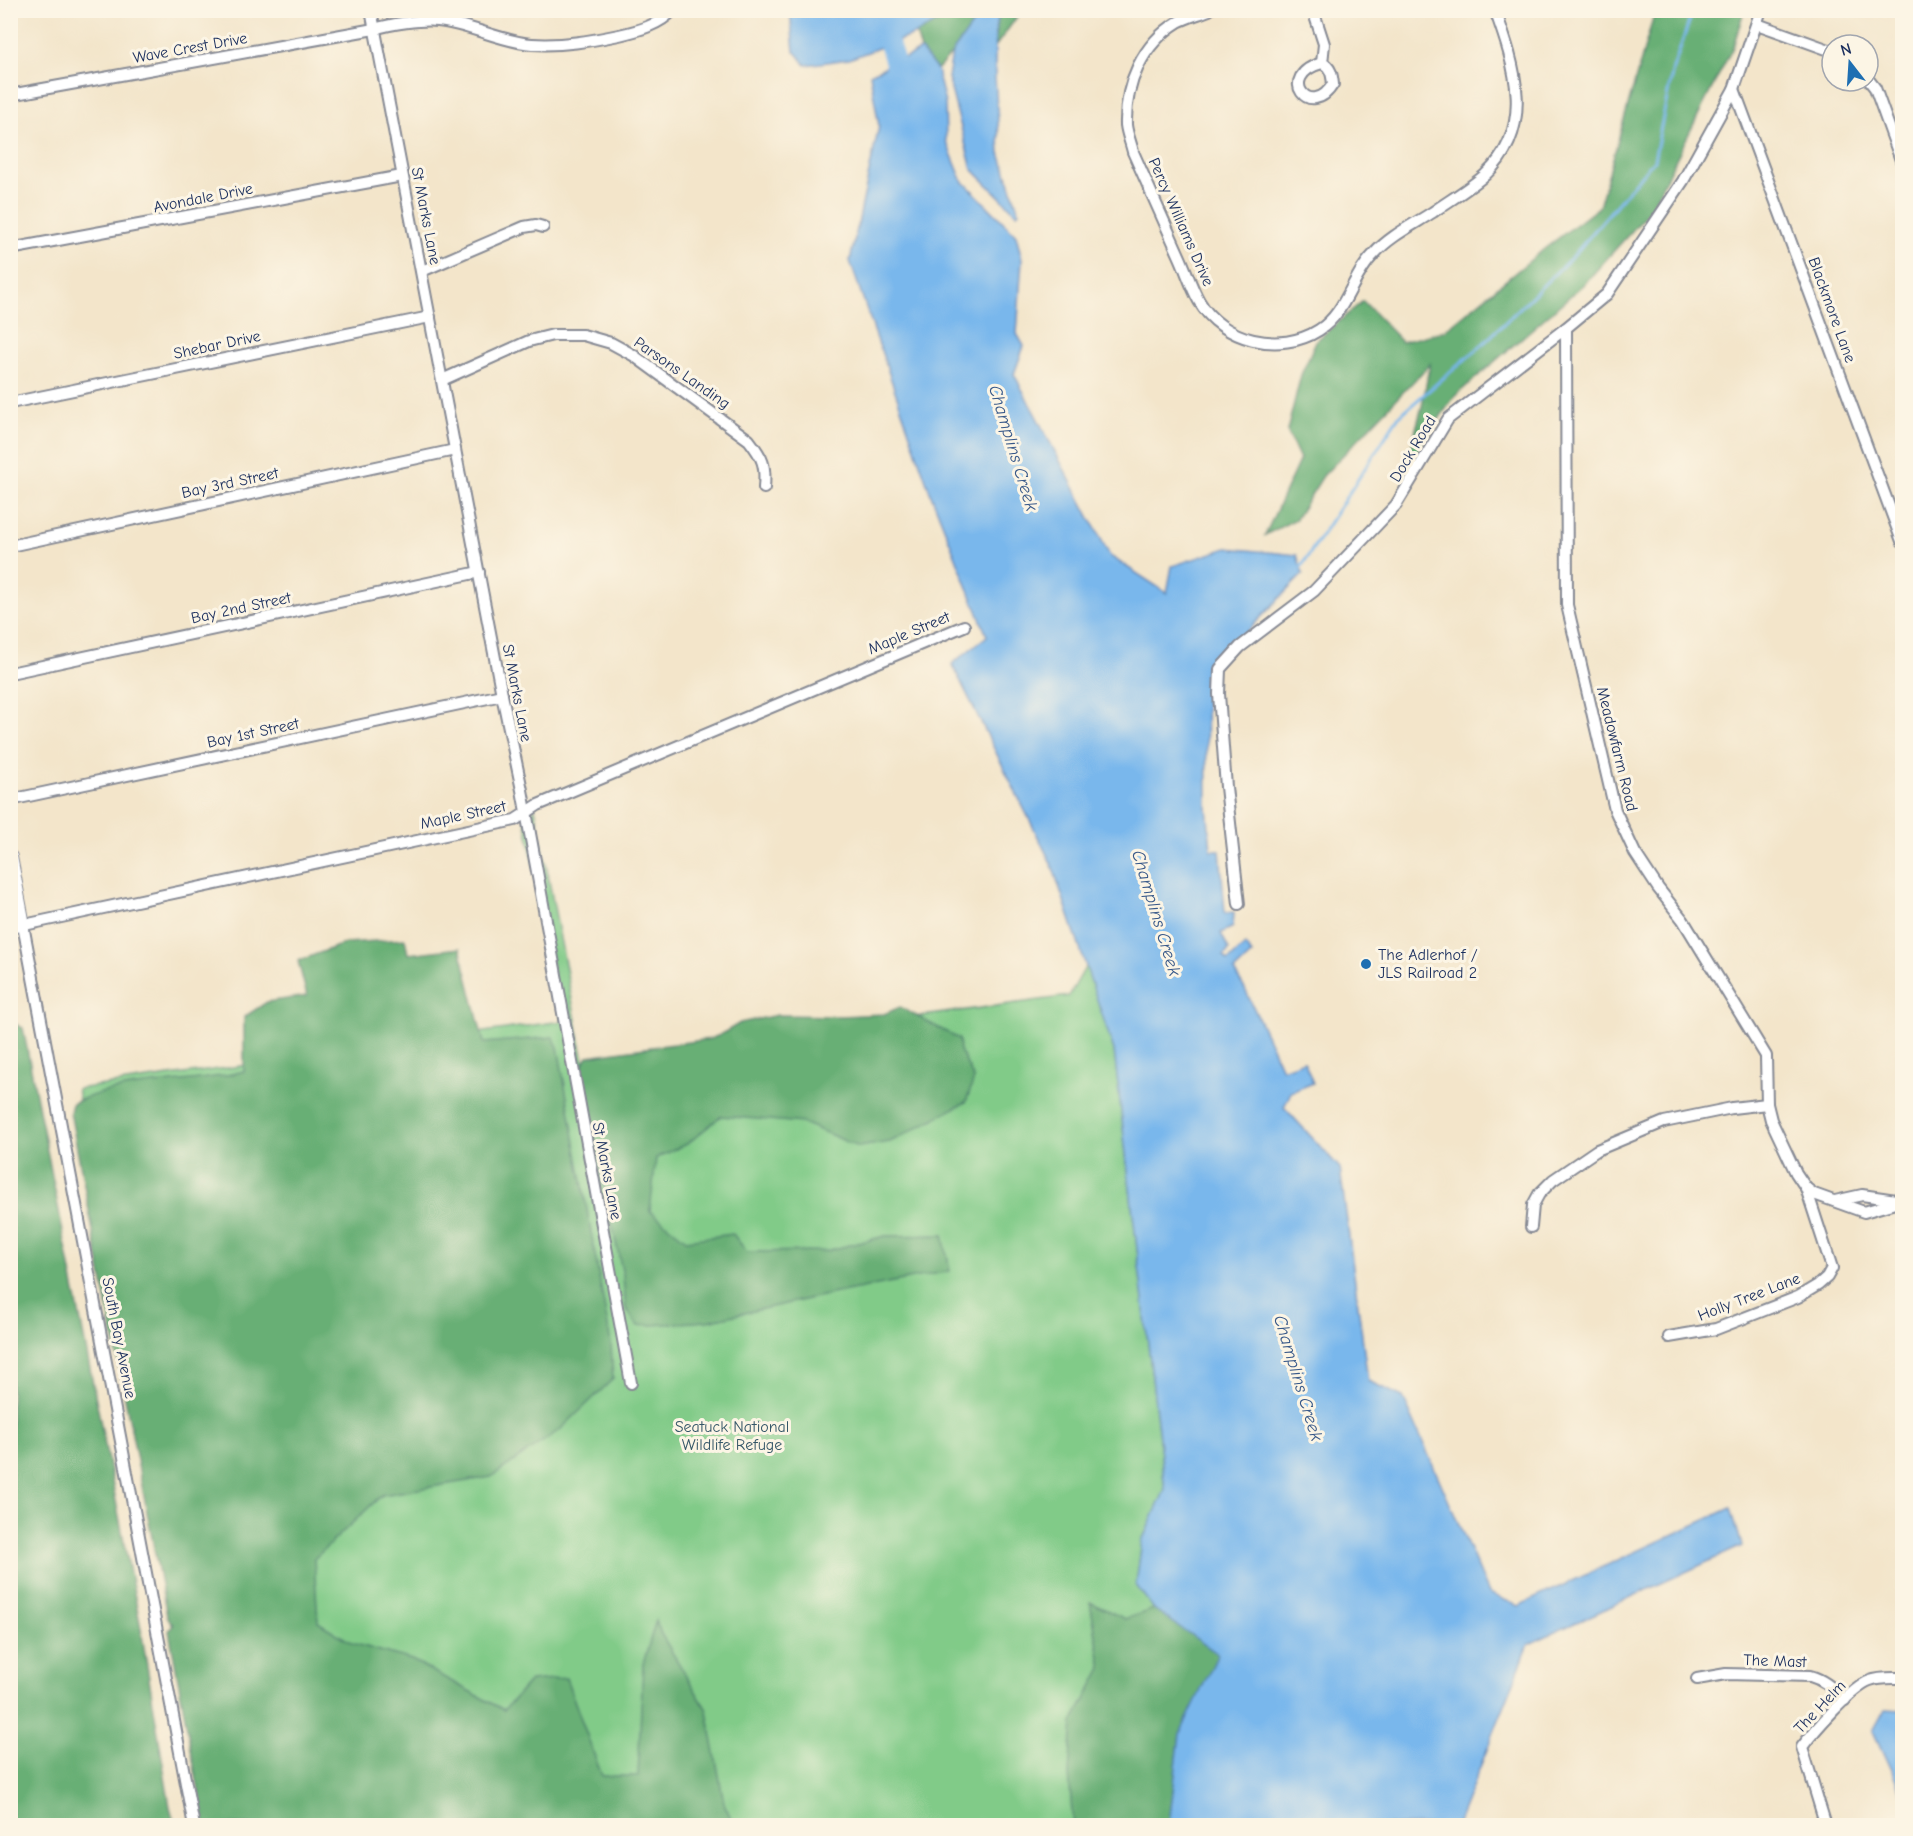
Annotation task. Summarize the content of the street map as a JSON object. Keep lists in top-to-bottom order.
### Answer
{
  "streets": {
    "street": [
      "Wave Crest Drive",
      "Avondale Drive",
      "St Marks Lane",
      "Percy Williams Drive",
      "Blackmore Lane",
      "Shebar Drive",
      "Parsons Landing",
      "Dock Road",
      "Bay 3rd Street",
      "Bay 2nd Street",
      "Maple Street",
      "Bay 1st Street",
      "Meadowfarm Road",
      "Holly Tree Lane",
      "South Bay Avenue",
      "The Mast",
      "The Helm"
    ]
  },
  "crossings": [
    ["Wave Crest Drive", "St Marks Lane"],
    ["Avondale Drive", "St Marks Lane"],
    ["St Marks Lane", "Shebar Drive"],
    ["St Marks Lane", "Parsons Landing"],
    ["St Marks Lane", "Bay 3rd Street"],
    ["St Marks Lane", "Bay 2nd Street"],
    ["St Marks Lane", "Maple Street"],
    ["St Marks Lane", "Bay 1st Street"],
    ["Blackmore Lane", "Dock Road"],
    ["Dock Road", "Meadowfarm Road"],
    ["Maple Street", "South Bay Avenue"],
    ["Meadowfarm Road", "Holly Tree Lane"],
    ["The Mast", "The Helm"]
  ],
  "water": ["Champlins Creek"],
  "parks": ["Seatuck National Wildlife Refuge"],
  "places": ["The Adlerhof / JLS Railroad 2"],
  "north": "top"
}
